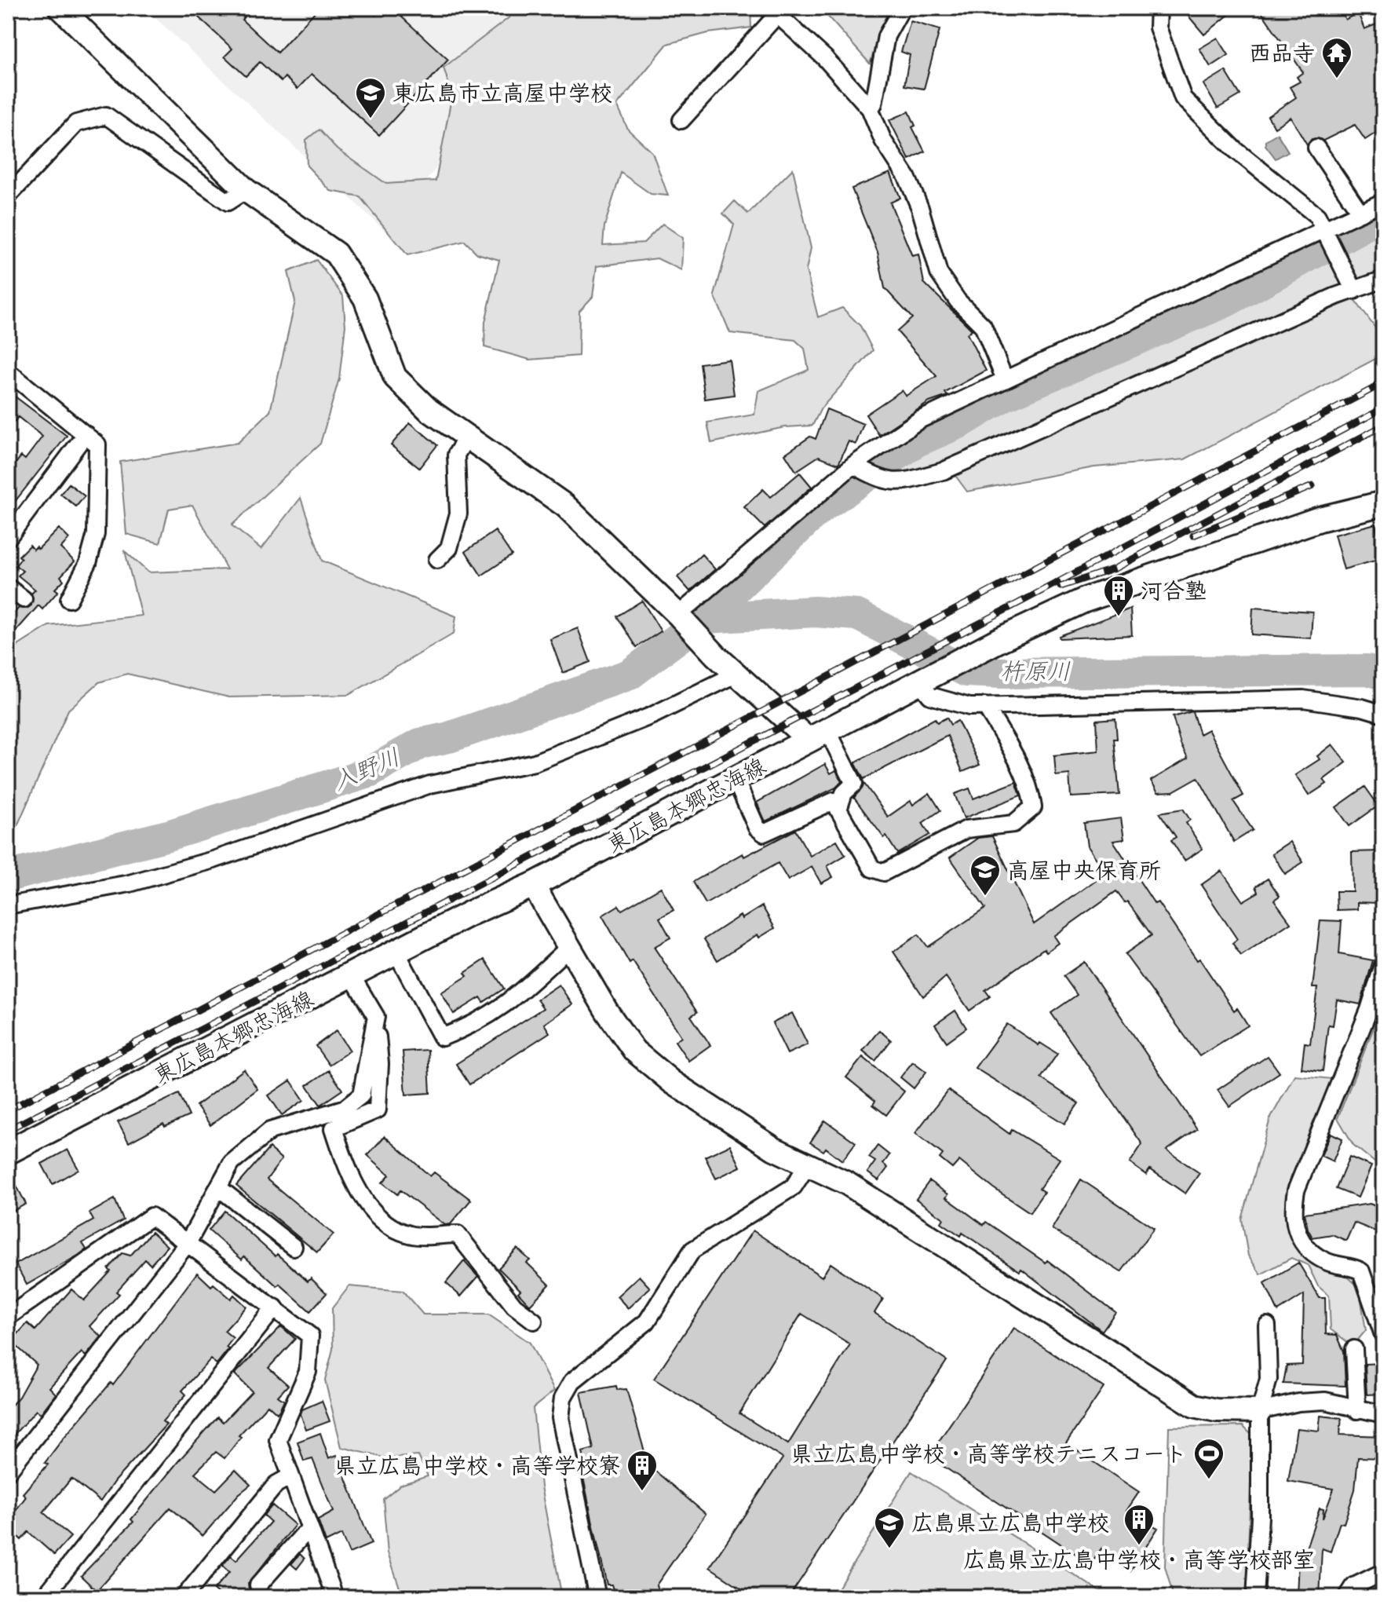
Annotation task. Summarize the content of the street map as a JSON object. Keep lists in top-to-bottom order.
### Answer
{
  "streets": {
    "main road": ["東広島本郷忠海線"]
  },
  "water": ["杵原川", "入野川"],
  "places": {
    "temple": ["西品寺"],
    "school or university": ["東広島市立高屋中学校", "高屋中央保育所", "広島県立広島中学校"],
    "building": ["河合塾", "県立広島中学校・高等学校寮", "広島県立広島中学校・高等学校部室"],
    "sports": ["県立広島中学校・高等学校テニスコート"]
  }
}
